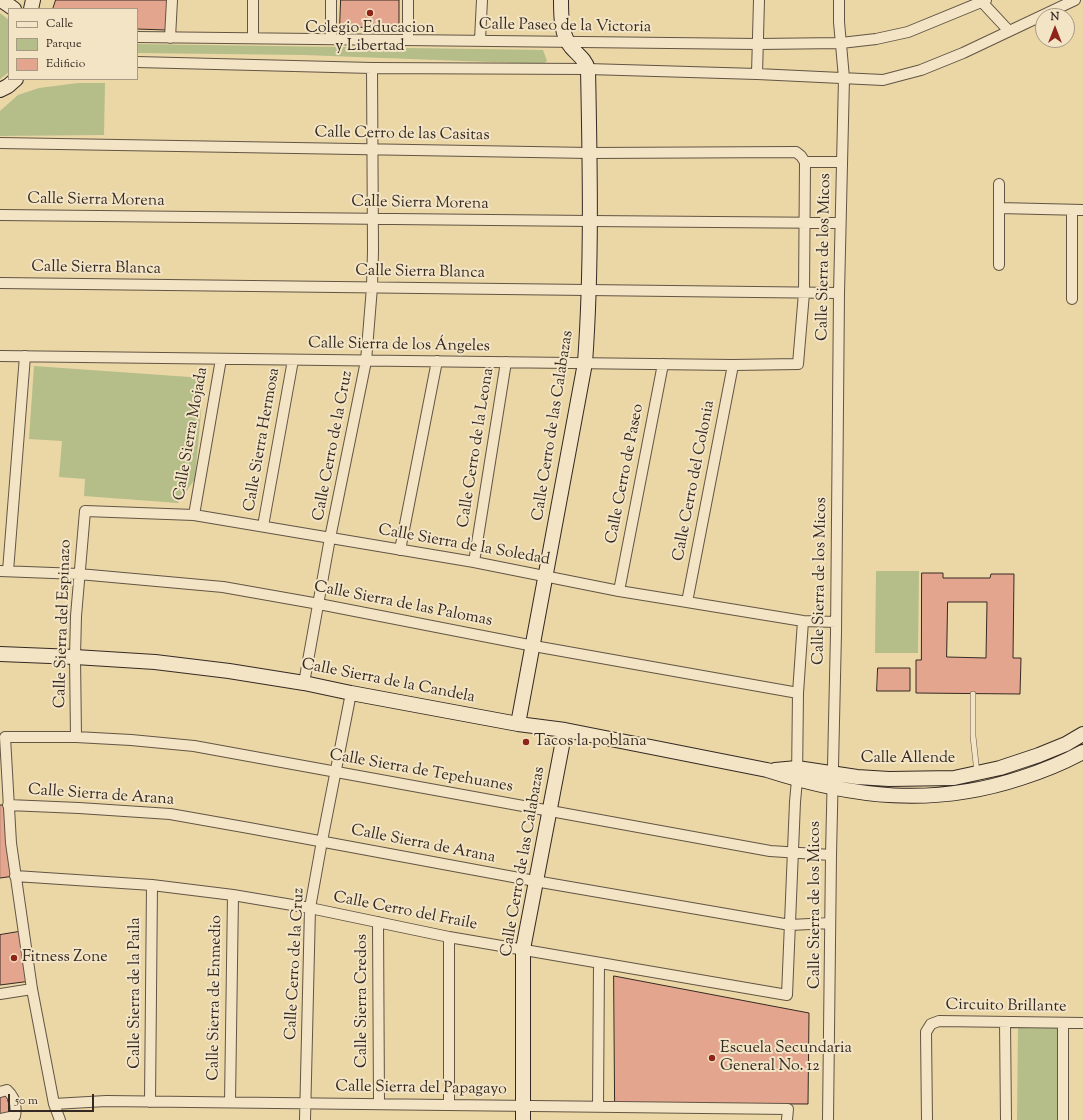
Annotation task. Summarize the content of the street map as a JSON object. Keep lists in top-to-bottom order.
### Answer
{
  "streets": {
    "street": [
      "Calle Paseo de la Victoria",
      "Calle Cerro de las Casitas",
      "Calle Sierra Morena",
      "Calle Sierra de los Micos",
      "Calle Sierra Blanca",
      "Calle Sierra de los Ángeles",
      "Calle Cerro de las Calabazas",
      "Calle Sierra Mojada",
      "Calle Sierra Hermosa",
      "Calle Cerro de la Cruz",
      "Calle Cerro de la Leona",
      "Calle Cerro de Paseo",
      "Calle Cerro del Colonia",
      "Calle Sierra de la Soledad",
      "Calle Sierra de las Palomas",
      "Calle Sierra del Espinazo",
      "Calle Sierra de la Candela",
      "Calle Allende",
      "Calle Sierra de Tepehuanes",
      "Calle Sierra de Arana",
      "Calle Cerro del Fraile",
      "Calle Sierra de la Paila",
      "Calle Sierra de Enmedio",
      "Calle Sierra Credos",
      "Circuito Brillante",
      "Calle Sierra del Papagayo"
    ]
  },
  "crossings": [
    ["Calle Paseo de la Victoria", "Calle Sierra de los Micos"],
    ["Calle Cerro de las Casitas", "Calle Sierra de los Micos"],
    ["Calle Cerro de las Casitas", "Calle Cerro de las Calabazas"],
    ["Calle Cerro de las Casitas", "Calle Cerro de la Cruz"],
    ["Calle Sierra Morena", "Calle Sierra de los Micos"],
    ["Calle Sierra Morena", "Calle Cerro de las Calabazas"],
    ["Calle Sierra Morena", "Calle Cerro de la Cruz"],
    ["Calle Sierra de los Micos", "Calle Sierra Blanca"],
    ["Calle Sierra de los Micos", "Calle Sierra de la Soledad"],
    ["Calle Sierra de los Micos", "Calle Allende"],
    ["Calle Sierra de los Micos", "Calle Sierra de Tepehuanes"],
    ["Calle Sierra de los Micos", "Calle Sierra de Arana"],
    ["Calle Sierra Blanca", "Calle Sierra de los Ángeles"],
    ["Calle Sierra Blanca", "Calle Cerro de las Calabazas"],
    ["Calle Sierra Blanca", "Calle Cerro de la Cruz"],
    ["Calle Sierra de los Ángeles", "Calle Cerro de las Calabazas"],
    ["Calle Sierra de los Ángeles", "Calle Sierra Mojada"],
    ["Calle Sierra de los Ángeles", "Calle Sierra Hermosa"],
    ["Calle Sierra de los Ángeles", "Calle Cerro de la Cruz"],
    ["Calle Sierra de los Ángeles", "Calle Cerro de la Leona"],
    ["Calle Sierra de los Ángeles", "Calle Cerro de Paseo"],
    ["Calle Sierra de los Ángeles", "Calle Cerro del Colonia"],
    ["Calle Cerro de las Calabazas", "Calle Sierra de la Soledad"],
    ["Calle Cerro de las Calabazas", "Calle Sierra de las Palomas"],
    ["Calle Cerro de las Calabazas", "Calle Sierra de la Candela"],
    ["Calle Cerro de las Calabazas", "Calle Sierra de Tepehuanes"],
    ["Calle Cerro de las Calabazas", "Calle Sierra de Arana"],
    ["Calle Cerro de las Calabazas", "Calle Cerro del Fraile"],
    ["Calle Cerro de las Calabazas", "Calle Sierra del Papagayo"],
    ["Calle Sierra Mojada", "Calle Sierra de la Soledad"],
    ["Calle Sierra Hermosa", "Calle Sierra de la Soledad"],
    ["Calle Cerro de la Cruz", "Calle Sierra de la Soledad"],
    ["Calle Cerro de la Cruz", "Calle Sierra de las Palomas"],
    ["Calle Cerro de la Cruz", "Calle Sierra de la Candela"],
    ["Calle Cerro de la Cruz", "Calle Sierra de Tepehuanes"],
    ["Calle Cerro de la Cruz", "Calle Sierra de Arana"],
    ["Calle Cerro de la Cruz", "Calle Cerro del Fraile"],
    ["Calle Cerro de la Cruz", "Calle Sierra del Papagayo"],
    ["Calle Cerro de la Leona", "Calle Sierra de la Soledad"],
    ["Calle Cerro de Paseo", "Calle Sierra de la Soledad"],
    ["Calle Cerro del Colonia", "Calle Sierra de la Soledad"],
    ["Calle Sierra de la Soledad", "Calle Sierra del Espinazo"],
    ["Calle Sierra de las Palomas", "Calle Sierra del Espinazo"],
    ["Calle Sierra del Espinazo", "Calle Sierra de la Candela"],
    ["Calle Sierra del Espinazo", "Calle Sierra de Tepehuanes"],
    ["Calle Sierra de la Candela", "Calle Allende"],
    ["Calle Sierra de Tepehuanes", "Calle Sierra de Arana"],
    ["Calle Sierra de Arana", "Calle Cerro del Fraile"],
    ["Calle Cerro del Fraile", "Calle Sierra de la Paila"],
    ["Calle Cerro del Fraile", "Calle Sierra de Enmedio"],
    ["Calle Cerro del Fraile", "Calle Sierra Credos"],
    ["Calle Sierra de la Paila", "Calle Sierra del Papagayo"],
    ["Calle Sierra de Enmedio", "Calle Sierra del Papagayo"],
    ["Calle Sierra Credos", "Calle Sierra del Papagayo"]
  ],
  "places": [
    "Colegio Educacion y Libertad",
    "Tacos la poblana",
    "Fitness Zone",
    "Escuela Secundaria General No. 12"
  ],
  "legend": ["Calle", "Parque", "Edificio"],
  "scale_bar": "50 m",
  "north": "top"
}
